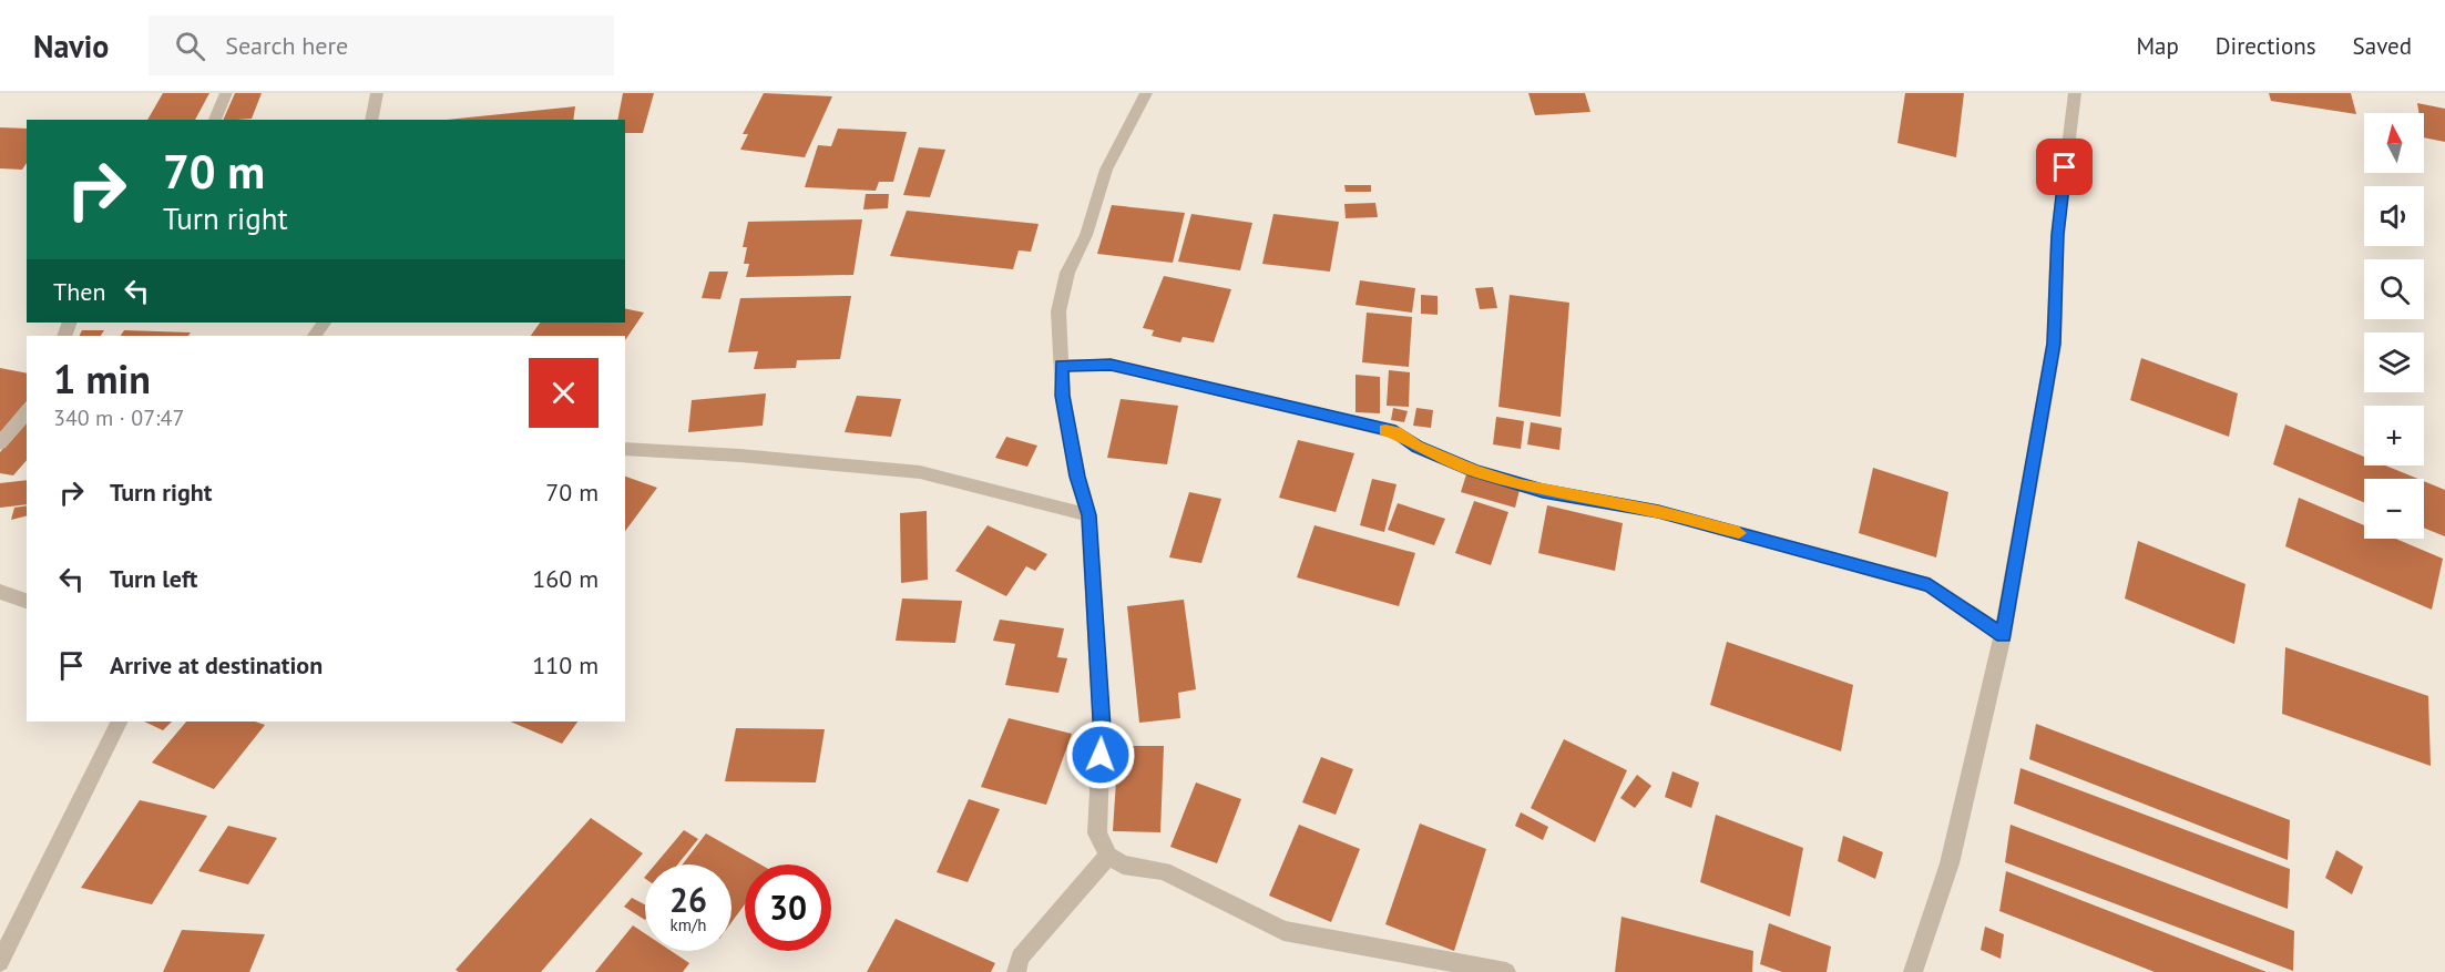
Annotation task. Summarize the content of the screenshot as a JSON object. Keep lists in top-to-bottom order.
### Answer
{
  "north": "top",
  "page": {
    "header": "Navio",
    "search": "Search here",
    "nav": ["Map", "Directions", "Saved"],
    "map_buttons": ["+", "−"],
    "turn": ["70 m", "Turn right"],
    "then": "Then",
    "heading": ["1 min", "340 m · 07:47"],
    "list": [
      {
        "name": "Turn right",
        "value": "70 m"
      },
      {
        "name": "Turn left",
        "value": "160 m"
      },
      {
        "name": "Arrive at destination",
        "value": "110 m"
      }
    ],
    "speed": "26 km/h",
    "limit": "30"
  }
}
